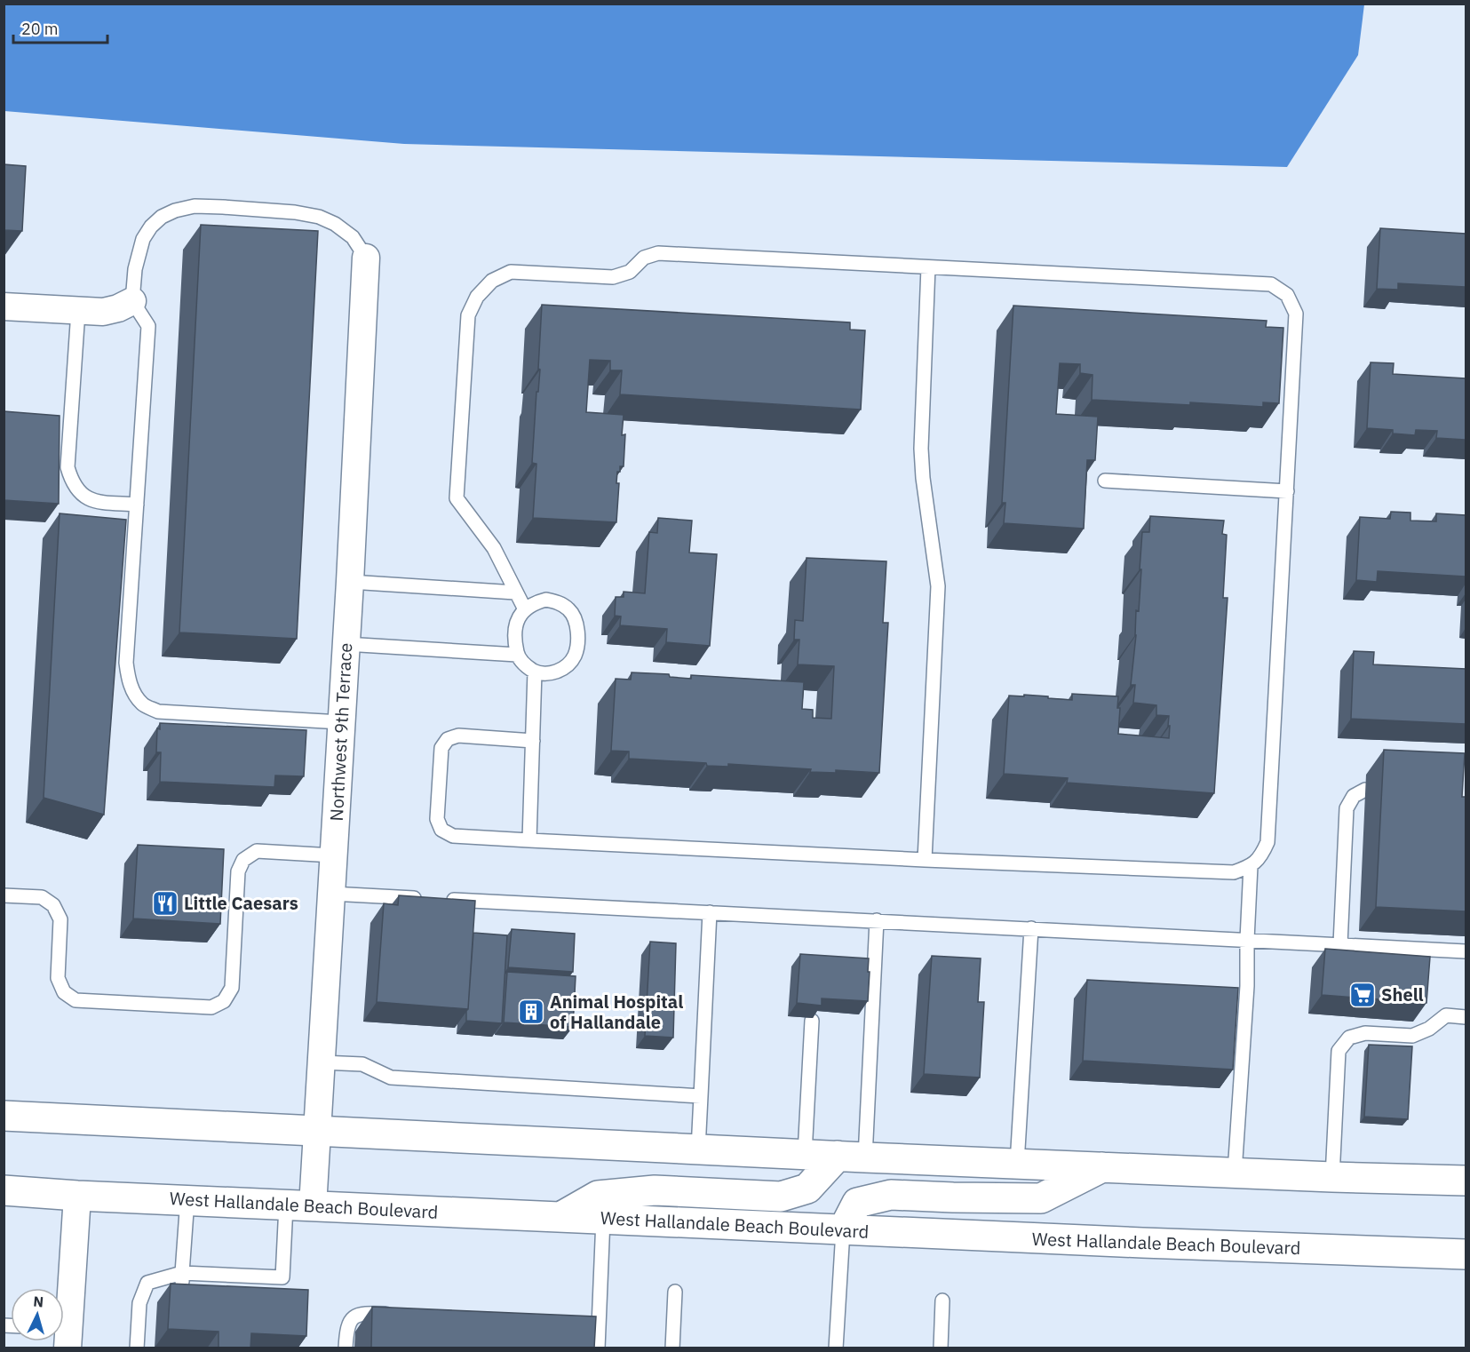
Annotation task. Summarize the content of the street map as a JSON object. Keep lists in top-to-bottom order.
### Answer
{
  "streets": {
    "main road": ["West Hallandale Beach Boulevard"],
    "street": ["Northwest 9th Terrace"]
  },
  "crossings": [
    ["Northwest 9th Terrace", "West Hallandale Beach Boulevard"]
  ],
  "places": {
    "restaurant": ["Little Caesars"],
    "supermarket": ["Shell"],
    "building": ["Animal Hospital of Hallandale"]
  },
  "scale_bar": "20 m",
  "north": "top"
}
